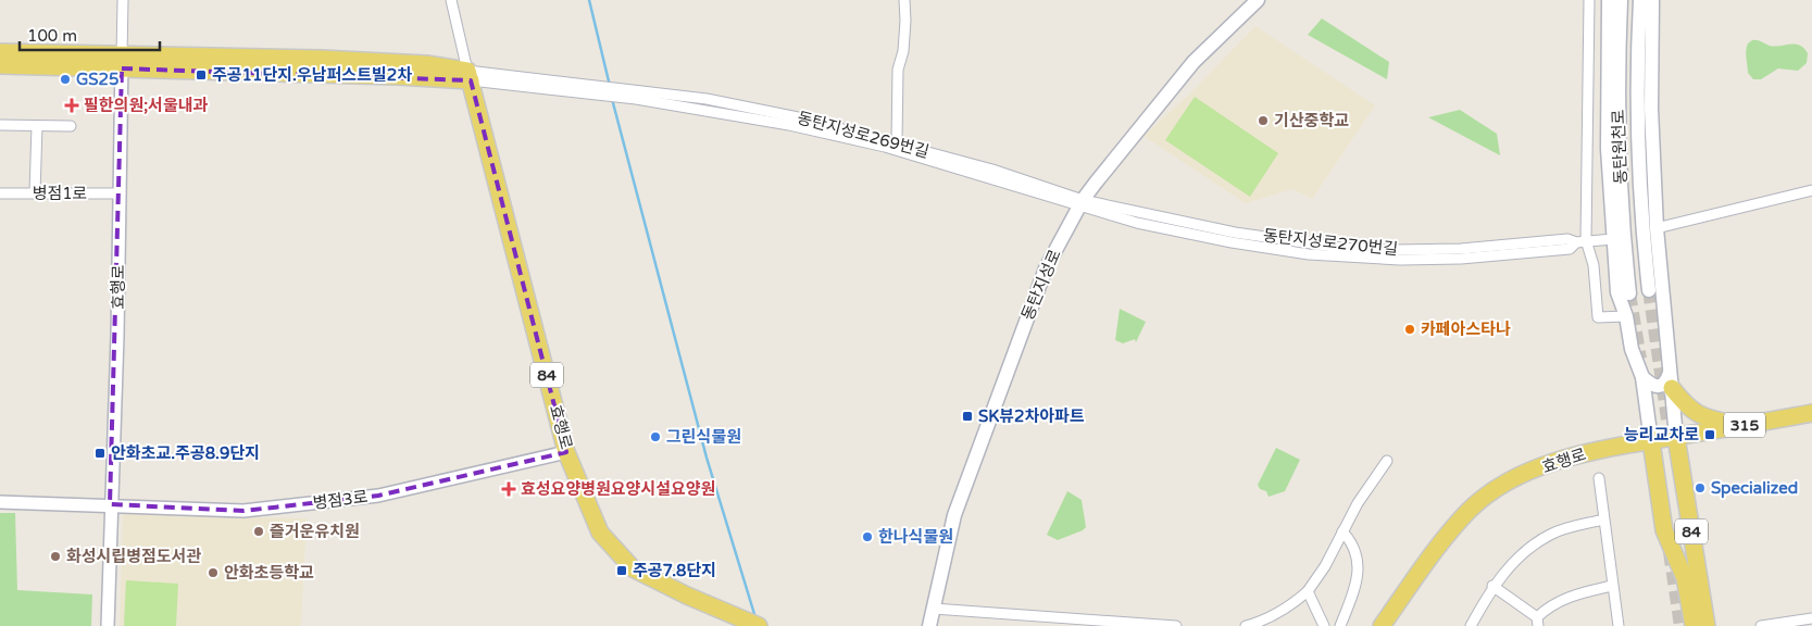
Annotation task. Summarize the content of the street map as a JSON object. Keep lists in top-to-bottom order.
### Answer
{
  "streets": {
    "main road": [
      "동탄원천로",
      "동탄지성로",
      "효행로",
      "84",
      "315"
    ],
    "street": ["동탄지성로269번길", "병점1로", "병점3로"]
  },
  "crossings": [
    ["동탄지성로269번길", "동탄지성로"],
    ["병점1로", "효행로"],
    ["효행로", "84"],
    ["효행로", "병점3로"]
  ],
  "places": {
    "transit": [
      "주공11단지.우남퍼스트빌2차",
      "SK뷰2차아파트",
      "능리교차로",
      "안화초교.주공8.9단지",
      "주공7.8단지"
    ],
    "other": [
      "GS25",
      "기산중학교",
      "카페아스타나",
      "그린식물원",
      "Specialized",
      "즐거운유치원",
      "한나식물원",
      "화성시립병점도서관",
      "안화초등학교"
    ],
    "health": ["필한의원;서울내과", "효성요양병원요양시설요양원"]
  },
  "scale_bar": "100 m"
}
